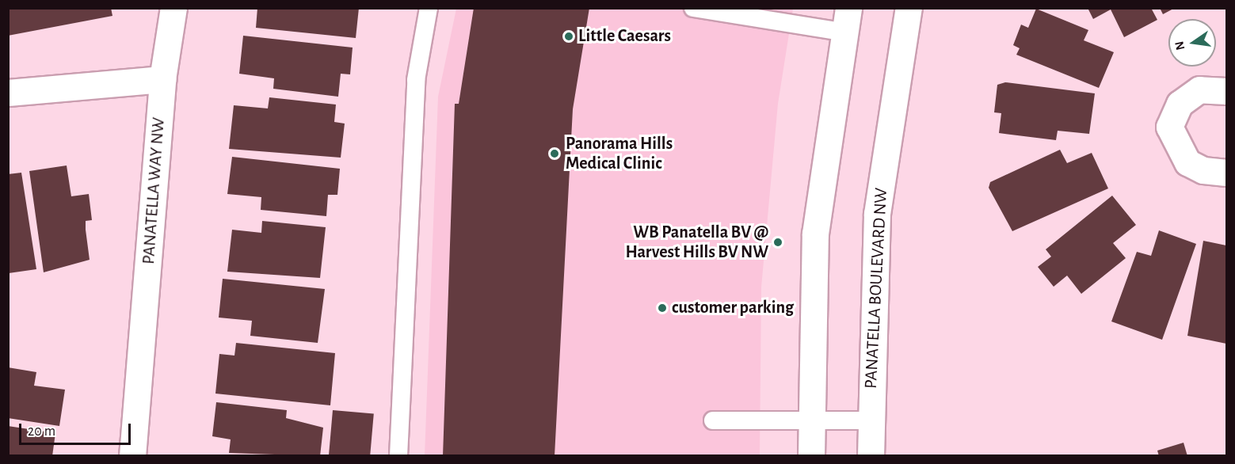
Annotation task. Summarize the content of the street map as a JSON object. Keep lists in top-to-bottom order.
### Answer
{
  "streets": {
    "street": ["PANATELLA WAY NW", "PANATELLA BOULEVARD NW"]
  },
  "places": [
    "Little Caesars",
    "Panorama Hills Medical Clinic",
    "WB Panatella BV @ Harvest Hills BV NW",
    "customer parking"
  ],
  "scale_bar": "20 m",
  "north": "left"
}
